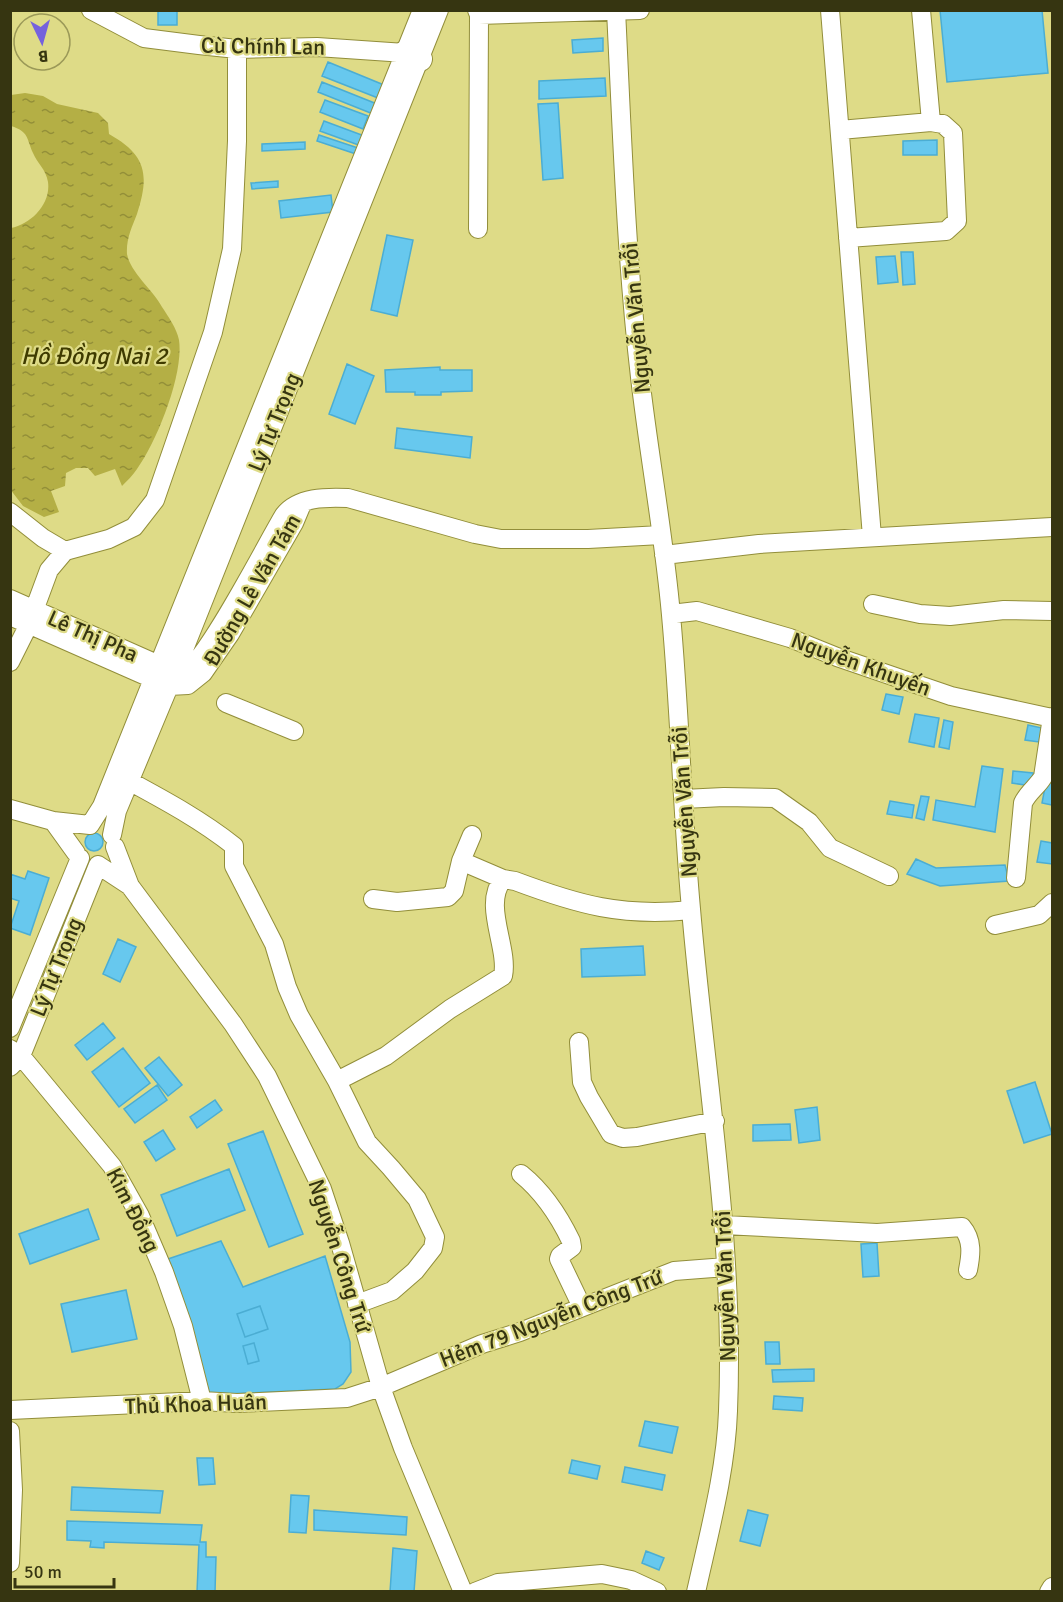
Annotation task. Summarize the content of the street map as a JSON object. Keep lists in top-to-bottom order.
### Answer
{
  "streets": {
    "street": [
      "Cù Chính Lan",
      "Nguyễn Văn Trỗi",
      "Lý Tự Trọng",
      "Đường Lê Văn Tám",
      "Lê Thị Pha",
      "Nguyễn Khuyến",
      "Kim Đồng",
      "Nguyễn Công Trứ",
      "Hẻm 79 Nguyễn Công Trứ",
      "Thủ Khoa Huân"
    ]
  },
  "crossings": [
    ["Cù Chính Lan", "Lý Tự Trọng"],
    ["Nguyễn Văn Trỗi", "Đường Lê Văn Tám"],
    ["Nguyễn Văn Trỗi", "Nguyễn Khuyến"],
    ["Nguyễn Văn Trỗi", "Hẻm 79 Nguyễn Công Trứ"],
    ["Lý Tự Trọng", "Đường Lê Văn Tám"],
    ["Lý Tự Trọng", "Lê Thị Pha"],
    ["Lý Tự Trọng", "Kim Đồng"],
    ["Lý Tự Trọng", "Nguyễn Công Trứ"],
    ["Đường Lê Văn Tám", "Lê Thị Pha"],
    ["Kim Đồng", "Thủ Khoa Huân"],
    ["Nguyễn Công Trứ", "Hẻm 79 Nguyễn Công Trứ"],
    ["Nguyễn Công Trứ", "Thủ Khoa Huân"],
    ["Hẻm 79 Nguyễn Công Trứ", "Thủ Khoa Huân"]
  ],
  "water": ["Hồ Đồng Nai 2"],
  "scale_bar": "50 m",
  "north": "bottom"
}
